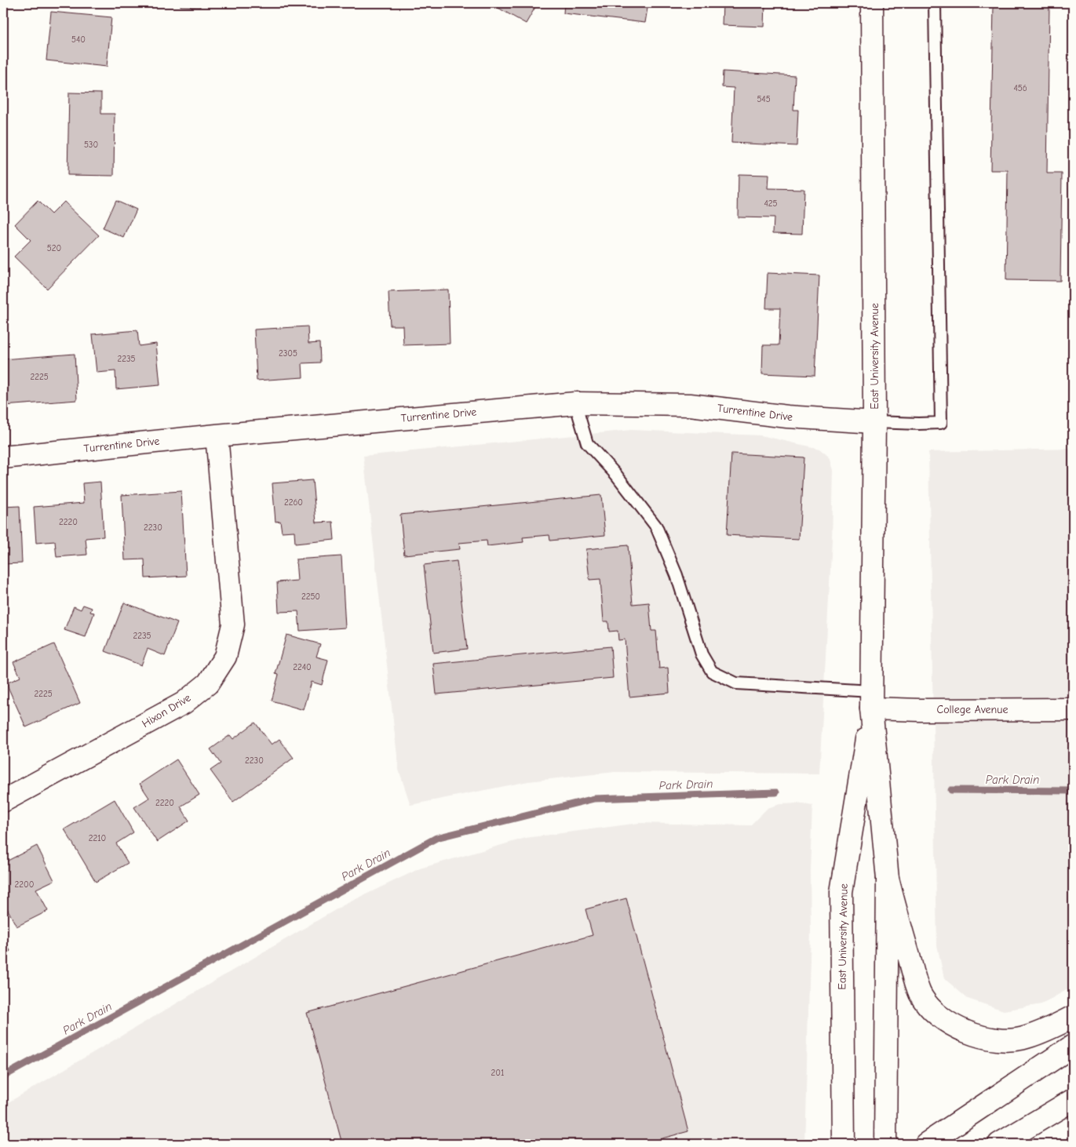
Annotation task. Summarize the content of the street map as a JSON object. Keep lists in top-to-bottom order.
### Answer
{
  "streets": {
    "main road": [
      "East University Avenue",
      "Turrentine Drive",
      "College Avenue",
      "Hixon Drive"
    ]
  },
  "crossings": [
    ["East University Avenue", "Turrentine Drive"],
    ["East University Avenue", "College Avenue"],
    ["Turrentine Drive", "Hixon Drive"]
  ],
  "water": ["Park Drain"],
  "house_numbers": [
    "540",
    "456",
    "545",
    "530",
    "425",
    "520",
    "2305",
    "2235",
    "2225",
    "2260",
    "2220",
    "2230",
    "2250",
    "2235",
    "2240",
    "2225",
    "2230",
    "2220",
    "2210",
    "2200",
    "201"
  ]
}
